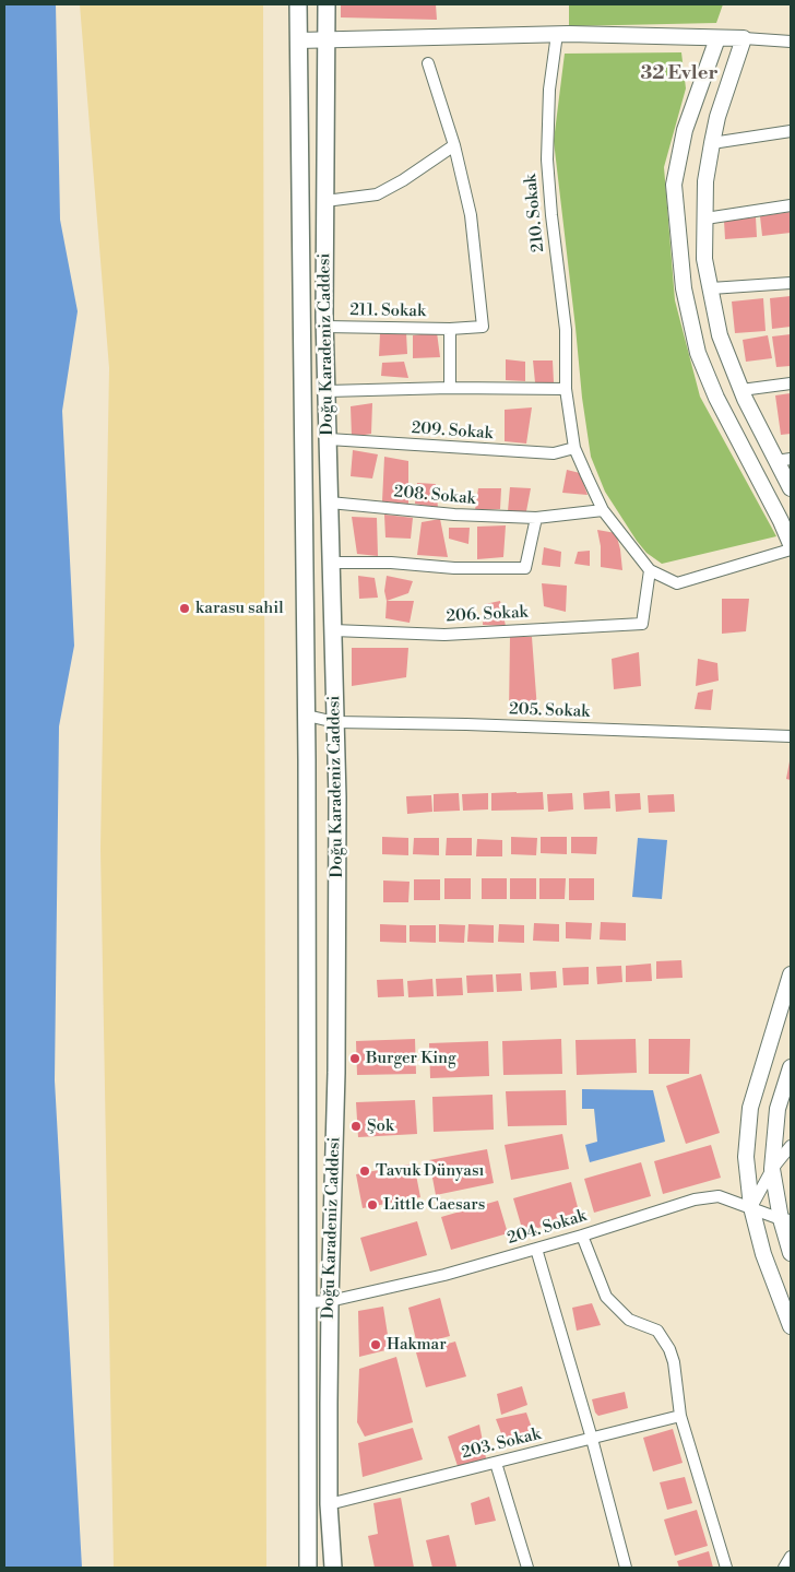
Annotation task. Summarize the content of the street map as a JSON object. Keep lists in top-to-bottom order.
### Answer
{
  "streets": {
    "main road": ["Doğu Karadeniz Caddesi"],
    "street": [
      "210. Sokak",
      "211. Sokak",
      "209. Sokak",
      "208. Sokak",
      "206. Sokak",
      "205. Sokak",
      "204. Sokak",
      "203. Sokak"
    ]
  },
  "crossings": [
    ["210. Sokak", "209. Sokak"],
    ["210. Sokak", "208. Sokak"],
    ["210. Sokak", "206. Sokak"],
    ["211. Sokak", "Doğu Karadeniz Caddesi"],
    ["Doğu Karadeniz Caddesi", "209. Sokak"],
    ["Doğu Karadeniz Caddesi", "208. Sokak"],
    ["Doğu Karadeniz Caddesi", "206. Sokak"],
    ["Doğu Karadeniz Caddesi", "205. Sokak"],
    ["Doğu Karadeniz Caddesi", "204. Sokak"],
    ["Doğu Karadeniz Caddesi", "203. Sokak"]
  ],
  "districts": ["32 Evler"],
  "places": [
    "karasu sahil",
    "Burger King",
    "Şok",
    "Tavuk Dünyası",
    "Little Caesars",
    "Hakmar"
  ]
}
